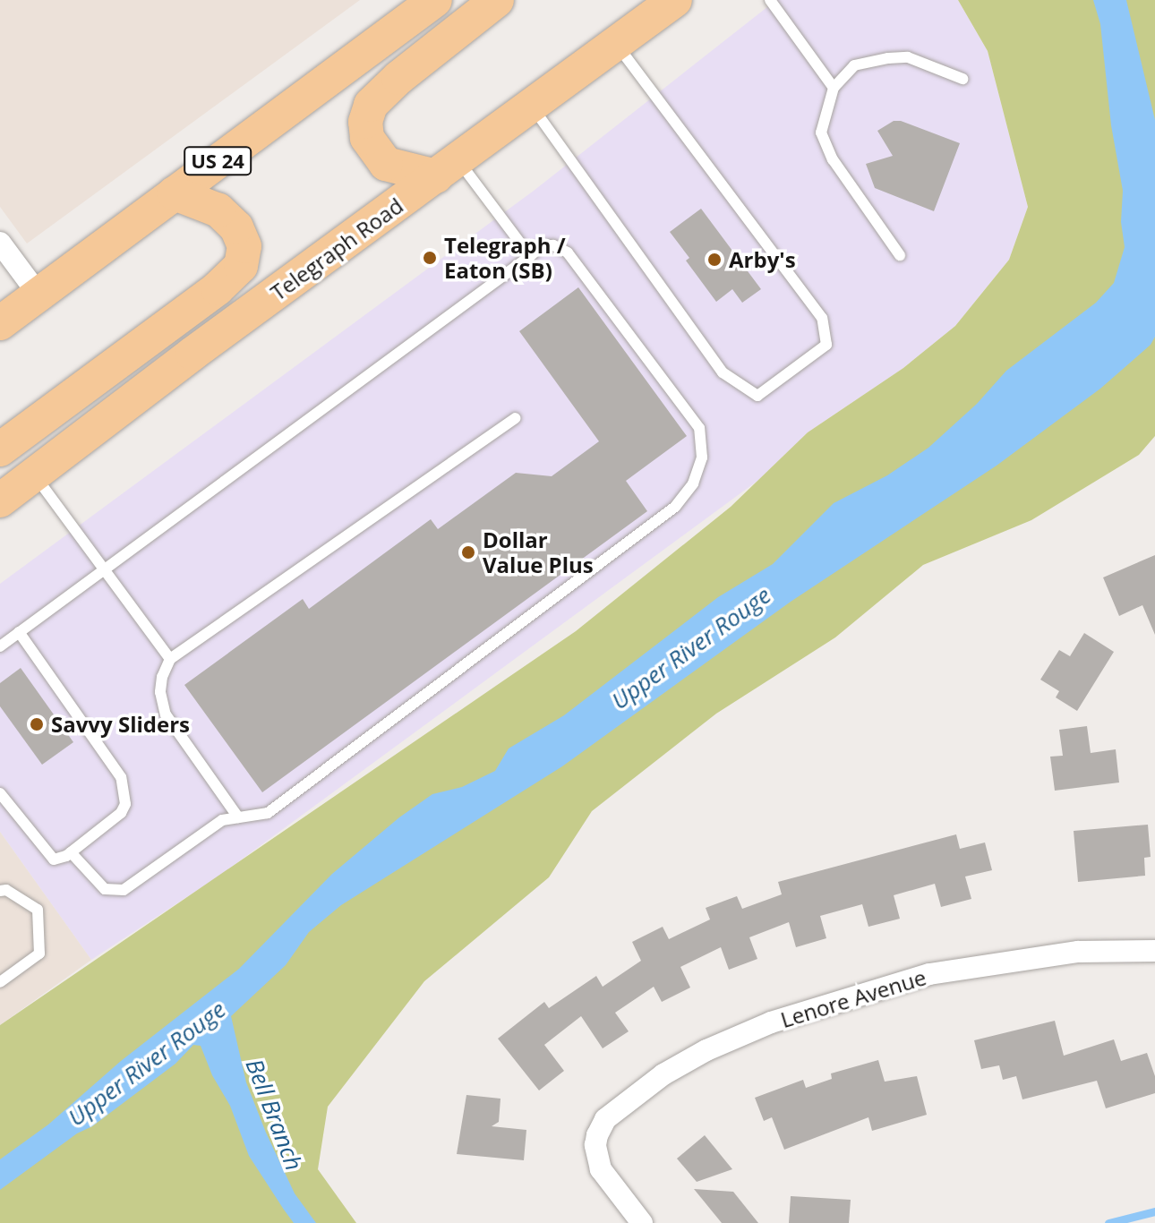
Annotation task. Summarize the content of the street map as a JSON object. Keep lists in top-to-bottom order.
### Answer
{
  "streets": {
    "main road": ["US 24", "Telegraph Road"],
    "street": ["Lenore Avenue"]
  },
  "water": ["Upper River Rouge", "Bell Branch"],
  "places": [
    "Telegraph / Eaton (SB)",
    "Arby's",
    "Dollar Value Plus",
    "Savvy Sliders"
  ]
}
